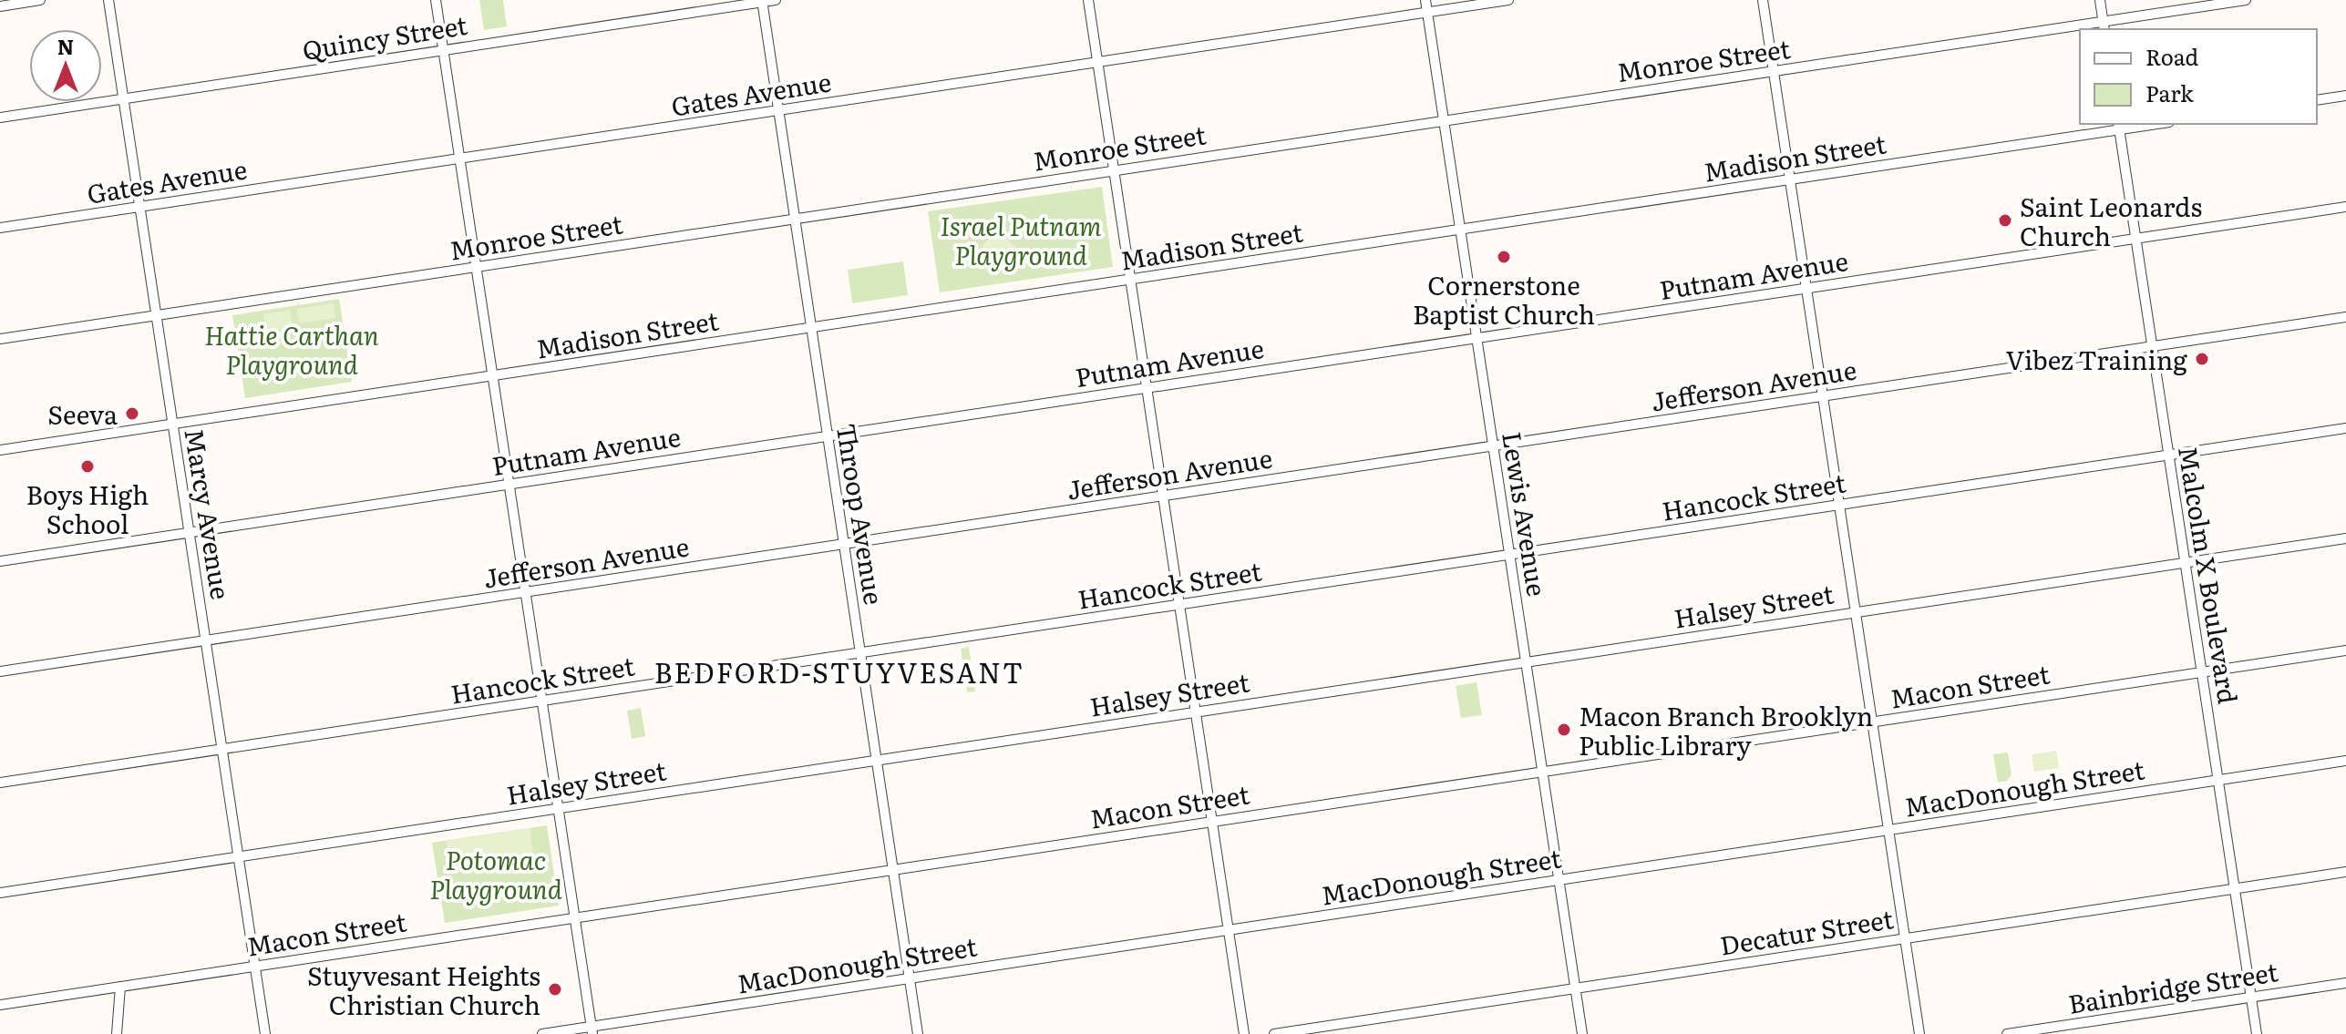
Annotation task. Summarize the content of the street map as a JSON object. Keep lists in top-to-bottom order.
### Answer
{
  "streets": {
    "street": [
      "Quincy Street",
      "Monroe Street",
      "Gates Avenue",
      "Madison Street",
      "Putnam Avenue",
      "Jefferson Avenue",
      "Hancock Street",
      "Marcy Avenue",
      "Throop Avenue",
      "Lewis Avenue",
      "Malcolm X Boulevard",
      "Halsey Street",
      "Macon Street",
      "MacDonough Street",
      "Decatur Street",
      "Bainbridge Street"
    ]
  },
  "crossings": [
    ["Quincy Street", "Marcy Avenue"],
    ["Quincy Street", "Throop Avenue"],
    ["Monroe Street", "Marcy Avenue"],
    ["Monroe Street", "Throop Avenue"],
    ["Monroe Street", "Lewis Avenue"],
    ["Gates Avenue", "Marcy Avenue"],
    ["Gates Avenue", "Throop Avenue"],
    ["Gates Avenue", "Lewis Avenue"],
    ["Madison Street", "Marcy Avenue"],
    ["Madison Street", "Throop Avenue"],
    ["Madison Street", "Lewis Avenue"],
    ["Madison Street", "Malcolm X Boulevard"],
    ["Putnam Avenue", "Marcy Avenue"],
    ["Putnam Avenue", "Throop Avenue"],
    ["Putnam Avenue", "Lewis Avenue"],
    ["Putnam Avenue", "Malcolm X Boulevard"],
    ["Jefferson Avenue", "Marcy Avenue"],
    ["Jefferson Avenue", "Throop Avenue"],
    ["Jefferson Avenue", "Lewis Avenue"],
    ["Jefferson Avenue", "Malcolm X Boulevard"],
    ["Hancock Street", "Marcy Avenue"],
    ["Hancock Street", "Throop Avenue"],
    ["Hancock Street", "Lewis Avenue"],
    ["Hancock Street", "Malcolm X Boulevard"],
    ["Marcy Avenue", "Halsey Street"],
    ["Marcy Avenue", "Macon Street"],
    ["Throop Avenue", "Halsey Street"],
    ["Throop Avenue", "Macon Street"],
    ["Throop Avenue", "MacDonough Street"],
    ["Lewis Avenue", "Halsey Street"],
    ["Lewis Avenue", "Macon Street"],
    ["Lewis Avenue", "MacDonough Street"],
    ["Lewis Avenue", "Decatur Street"],
    ["Malcolm X Boulevard", "Halsey Street"],
    ["Malcolm X Boulevard", "Macon Street"],
    ["Malcolm X Boulevard", "MacDonough Street"],
    ["Malcolm X Boulevard", "Decatur Street"],
    ["Malcolm X Boulevard", "Bainbridge Street"]
  ],
  "districts": ["BEDFORD-STUYVESANT"],
  "parks": ["Israel Putnam Playground", "Hattie Carthan Playground", "Potomac Playground"],
  "places": [
    "Saint Leonards Church",
    "Cornerstone Baptist Church",
    "Vibez Training",
    "Seeva",
    "Boys High School",
    "Macon Branch Brooklyn Public Library",
    "Stuyvesant Heights Christian Church"
  ],
  "legend": ["Road", "Park"],
  "north": "top"
}
